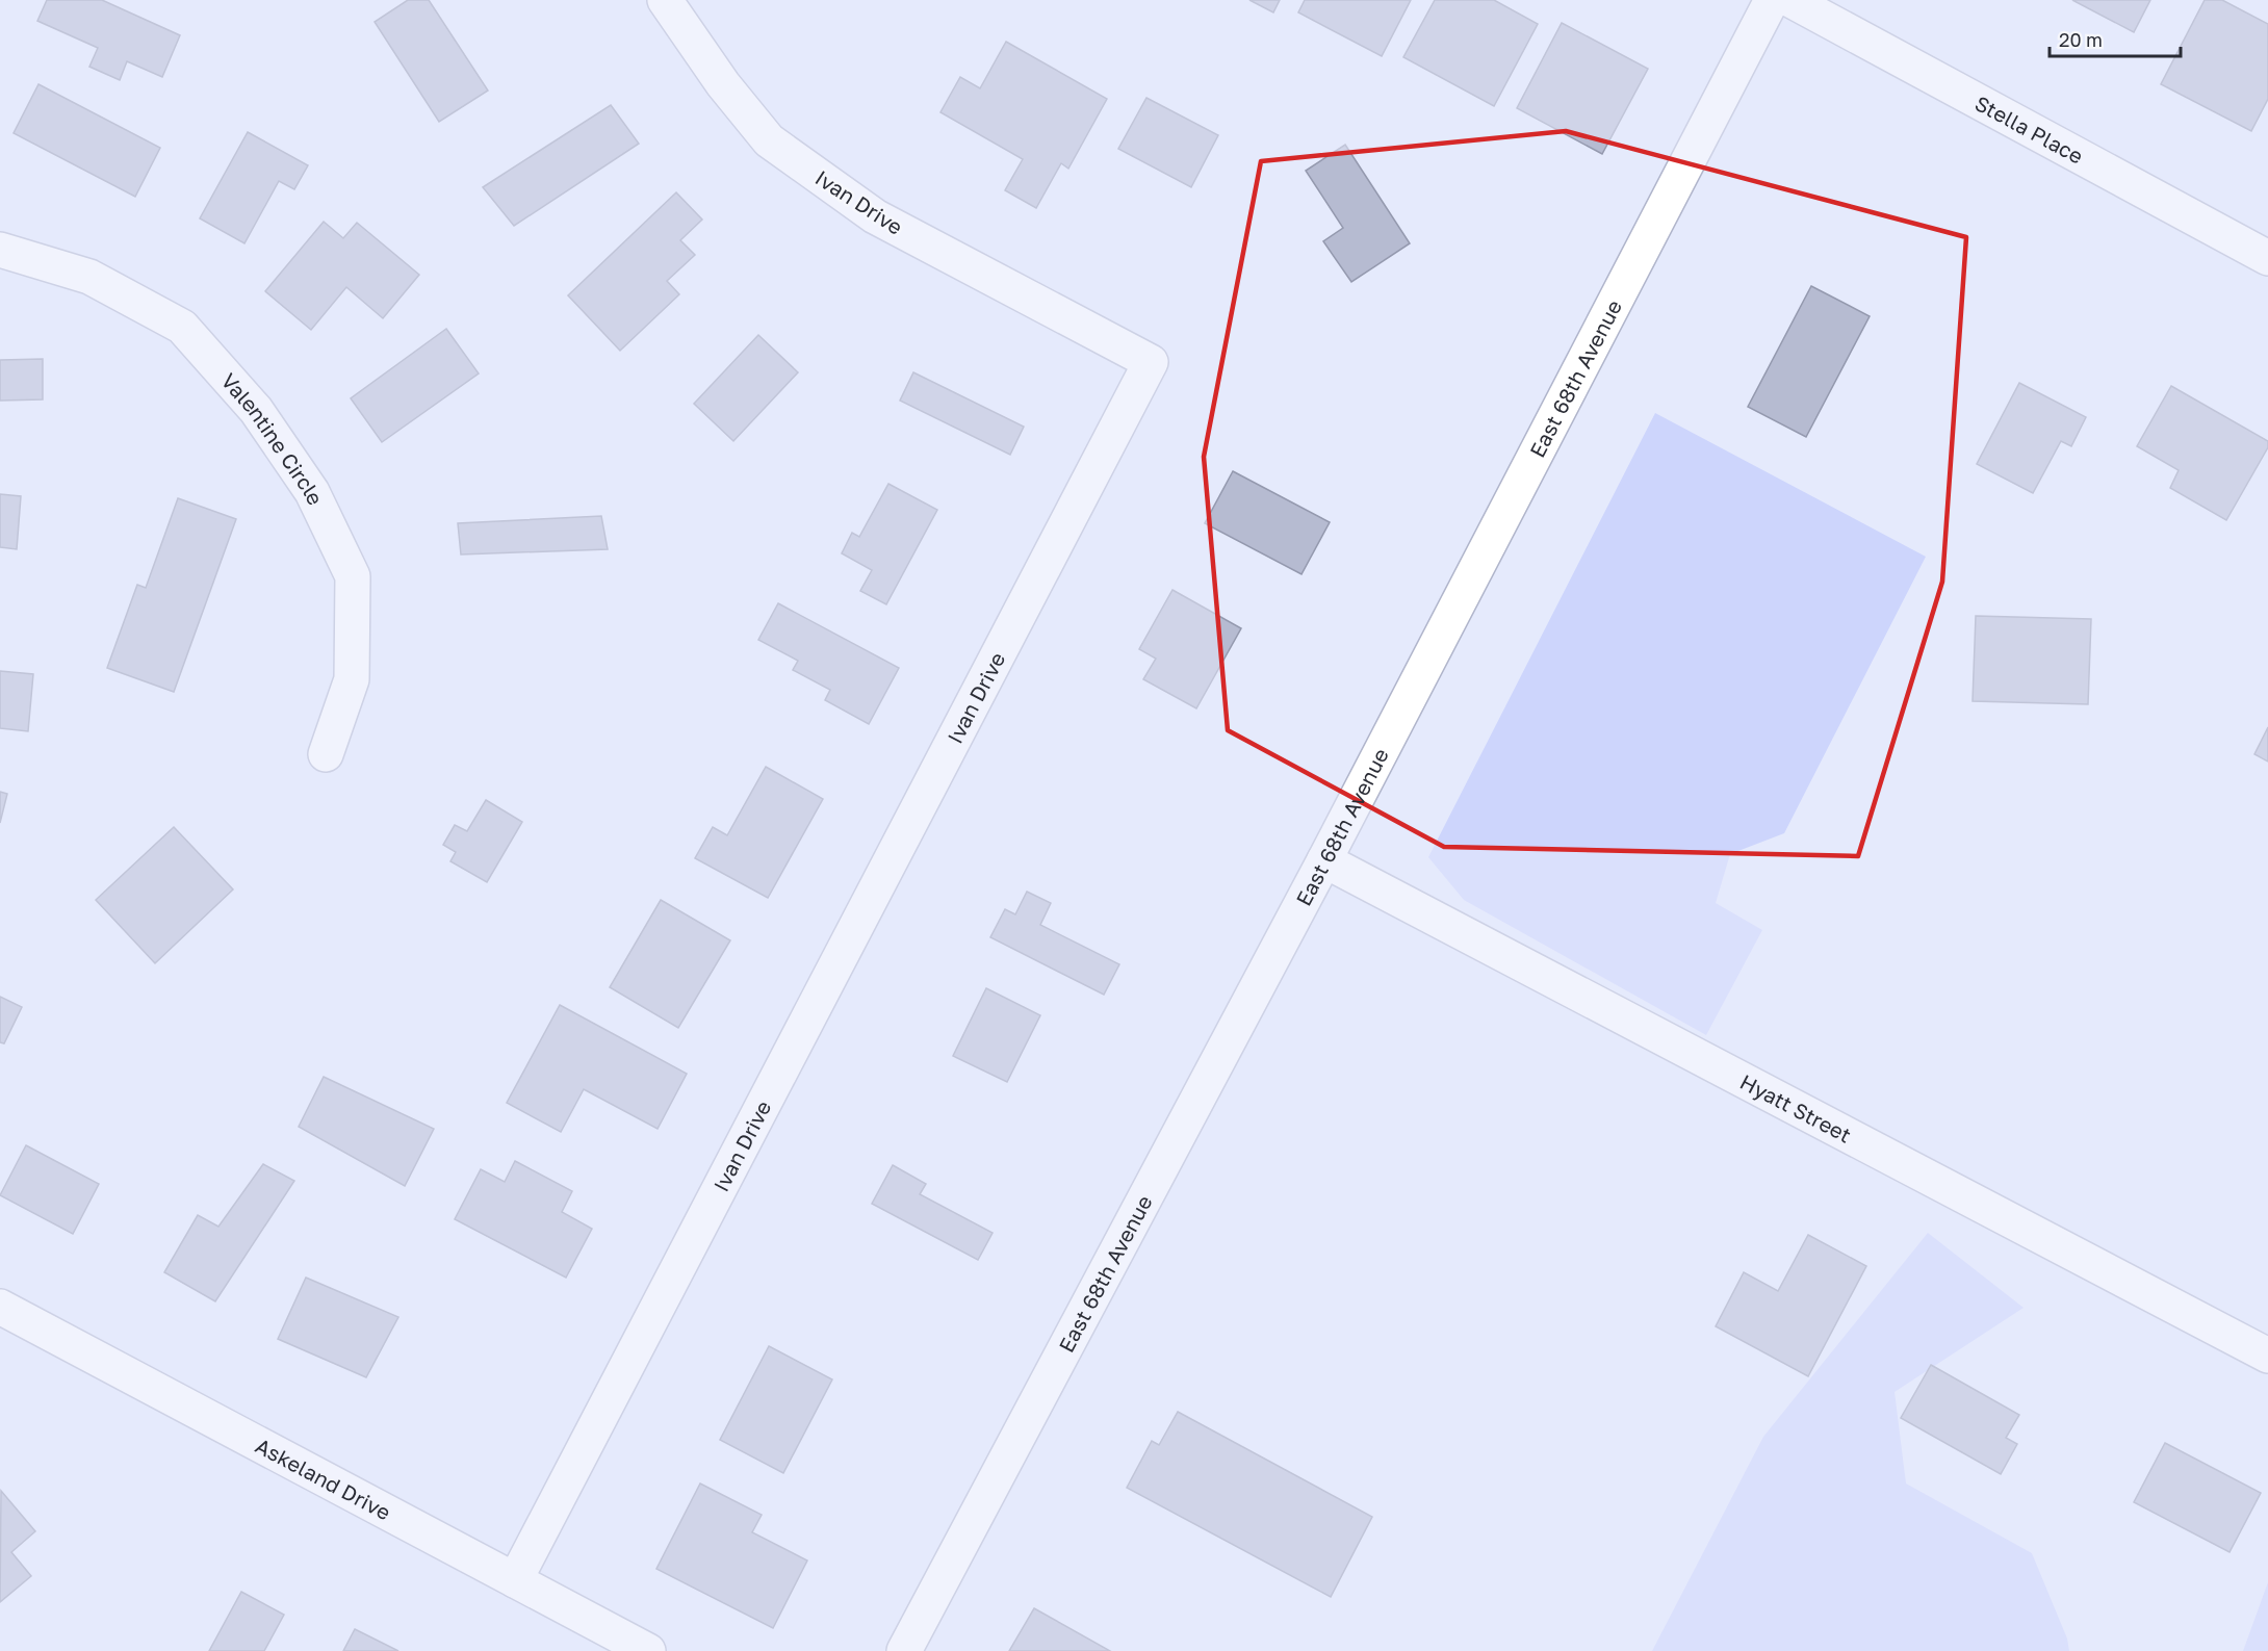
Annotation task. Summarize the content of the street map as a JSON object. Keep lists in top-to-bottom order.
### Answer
{
  "streets": {
    "street": [
      "Stella Place",
      "Ivan Drive",
      "East 68th Avenue",
      "Valentine Circle",
      "Hyatt Street",
      "Askeland Drive"
    ]
  },
  "crossings": [
    ["Ivan Drive", "Askeland Drive"],
    ["East 68th Avenue", "Hyatt Street"]
  ],
  "scale_bar": "20 m"
}
